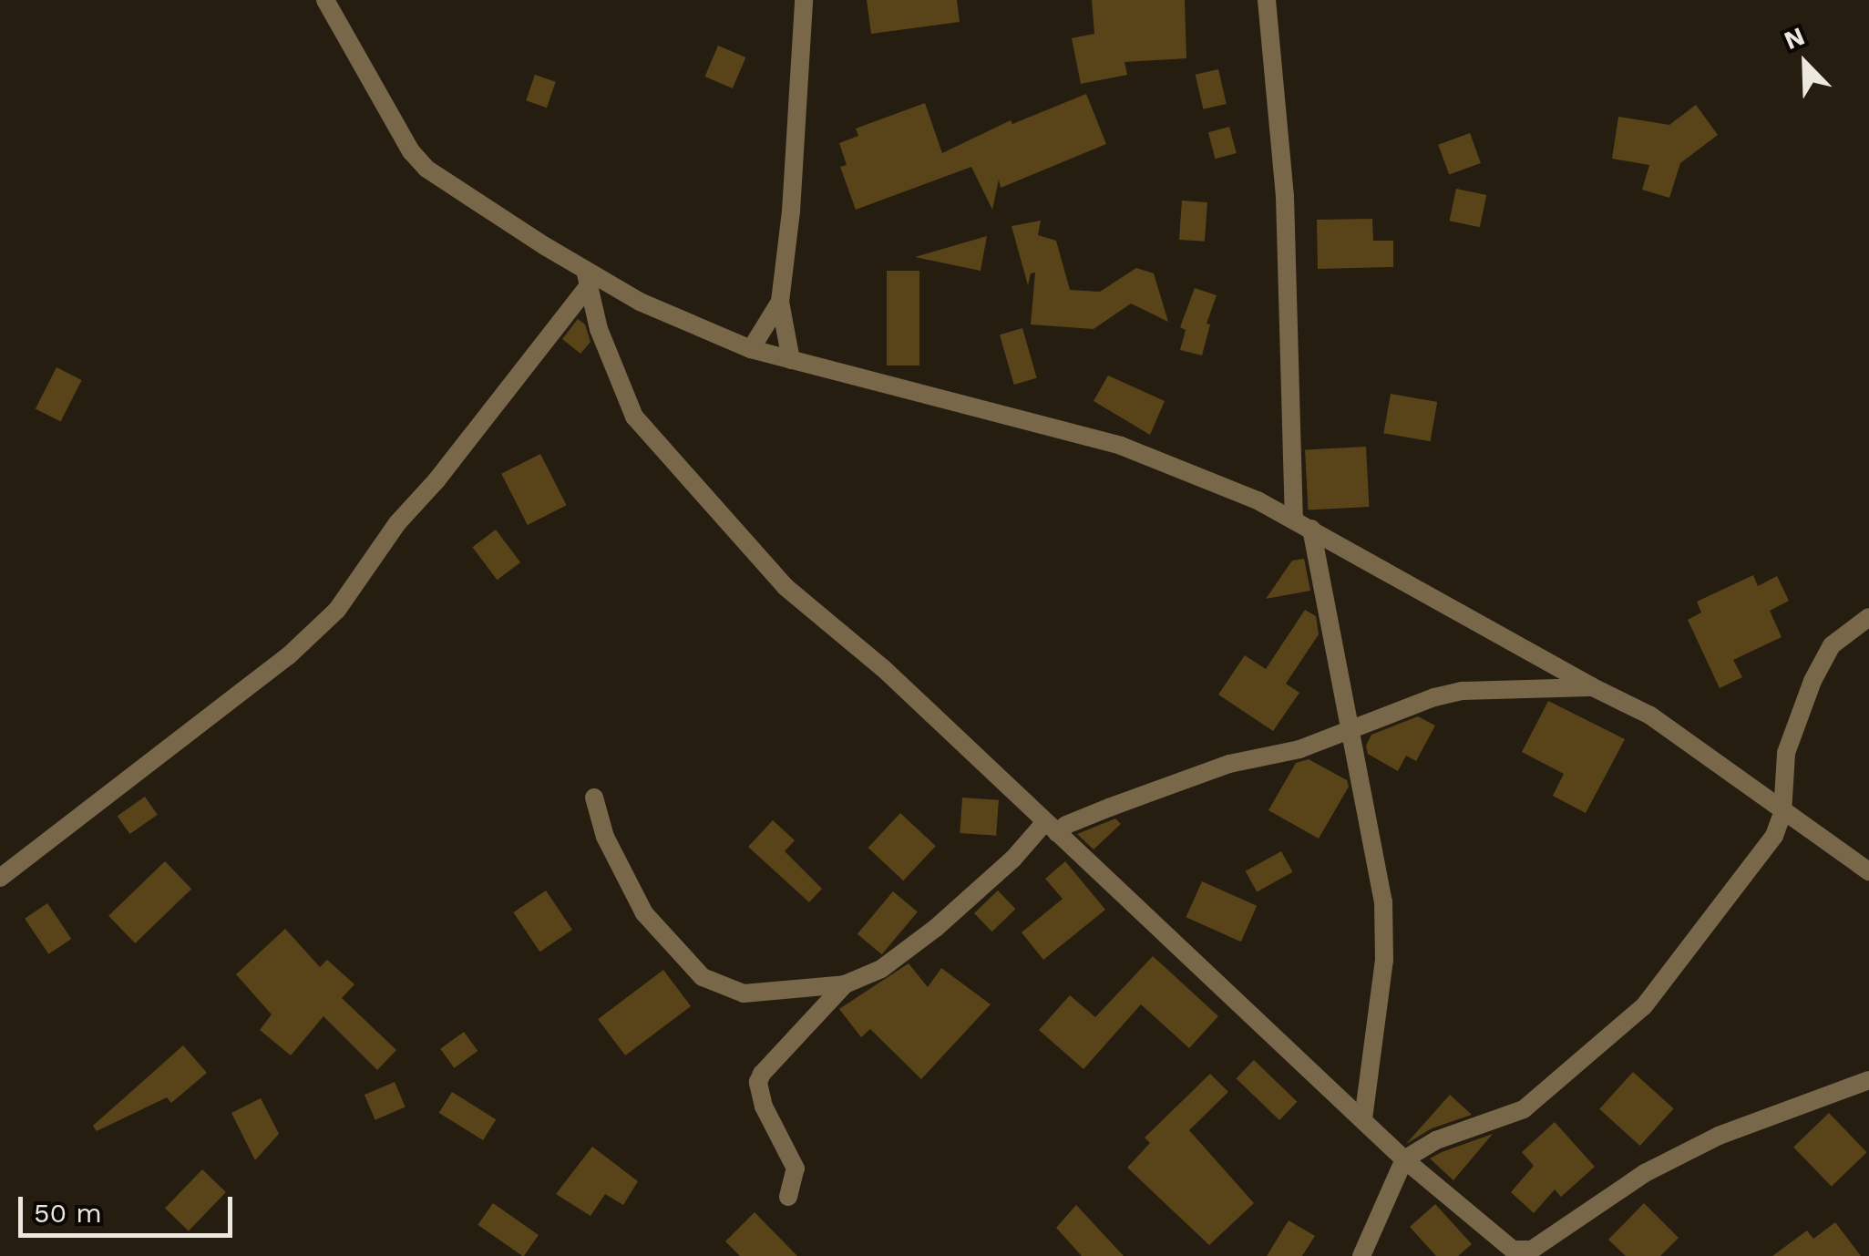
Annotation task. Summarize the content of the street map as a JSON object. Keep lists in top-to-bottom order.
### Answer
{
  "scale_bar": "50 m",
  "north": "top left"
}
